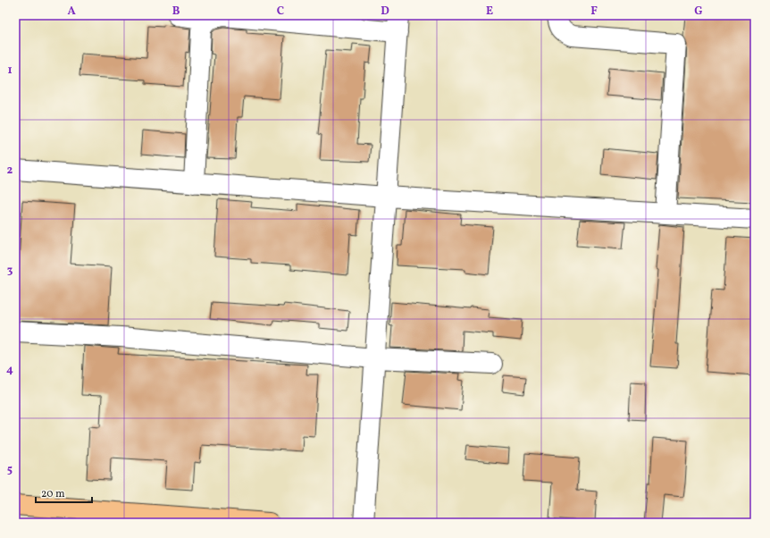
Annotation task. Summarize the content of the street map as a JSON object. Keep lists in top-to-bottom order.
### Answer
{
  "scale_bar": "20 m",
  "grid": {
    "columns": [
      "A",
      "B",
      "C",
      "D",
      "E",
      "F",
      "G"
    ],
    "rows": [
      "1",
      "2",
      "3",
      "4",
      "5"
    ]
  }
}
